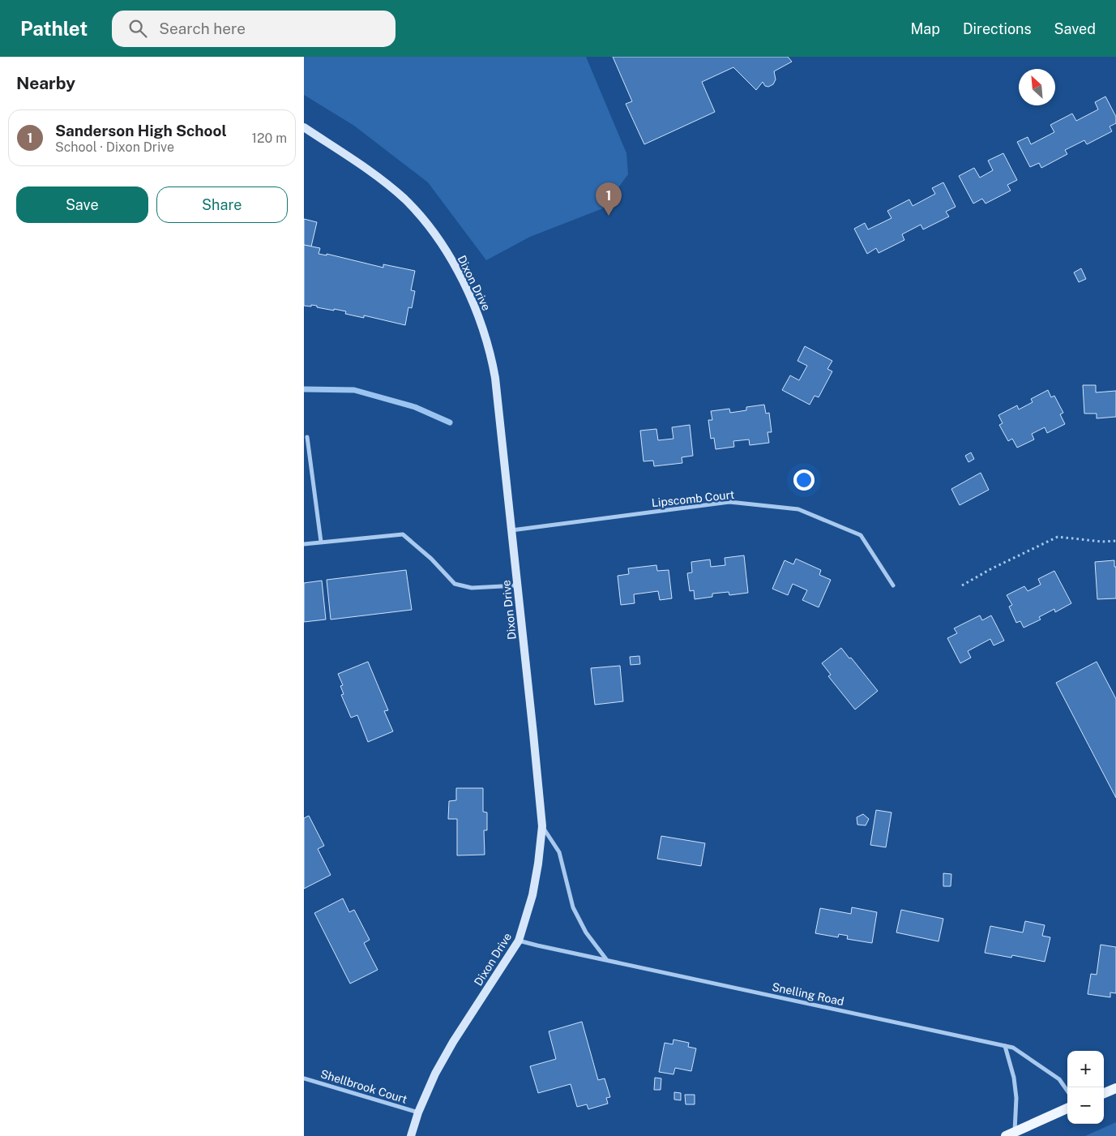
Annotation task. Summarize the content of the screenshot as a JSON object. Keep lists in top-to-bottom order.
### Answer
{
  "streets": {
    "street": [
      "Dixon Drive",
      "Lipscomb Court",
      "Snelling Road",
      "Shellbrook Court"
    ]
  },
  "crossings": [
    ["Dixon Drive", "Lipscomb Court"],
    ["Dixon Drive", "Snelling Road"],
    ["Dixon Drive", "Shellbrook Court"]
  ],
  "north": "top left",
  "page": {
    "header": "Pathlet",
    "search": "Search here",
    "nav": ["Map", "Directions", "Saved"],
    "heading": "Nearby",
    "list": [
      {
        "mark": "1",
        "name": "Sanderson High School",
        "note": "School · Dixon Drive",
        "value": "120 m"
      }
    ],
    "buttons": ["Save", "Share"],
    "pins": "1",
    "map_buttons": ["+", "−"]
  }
}
